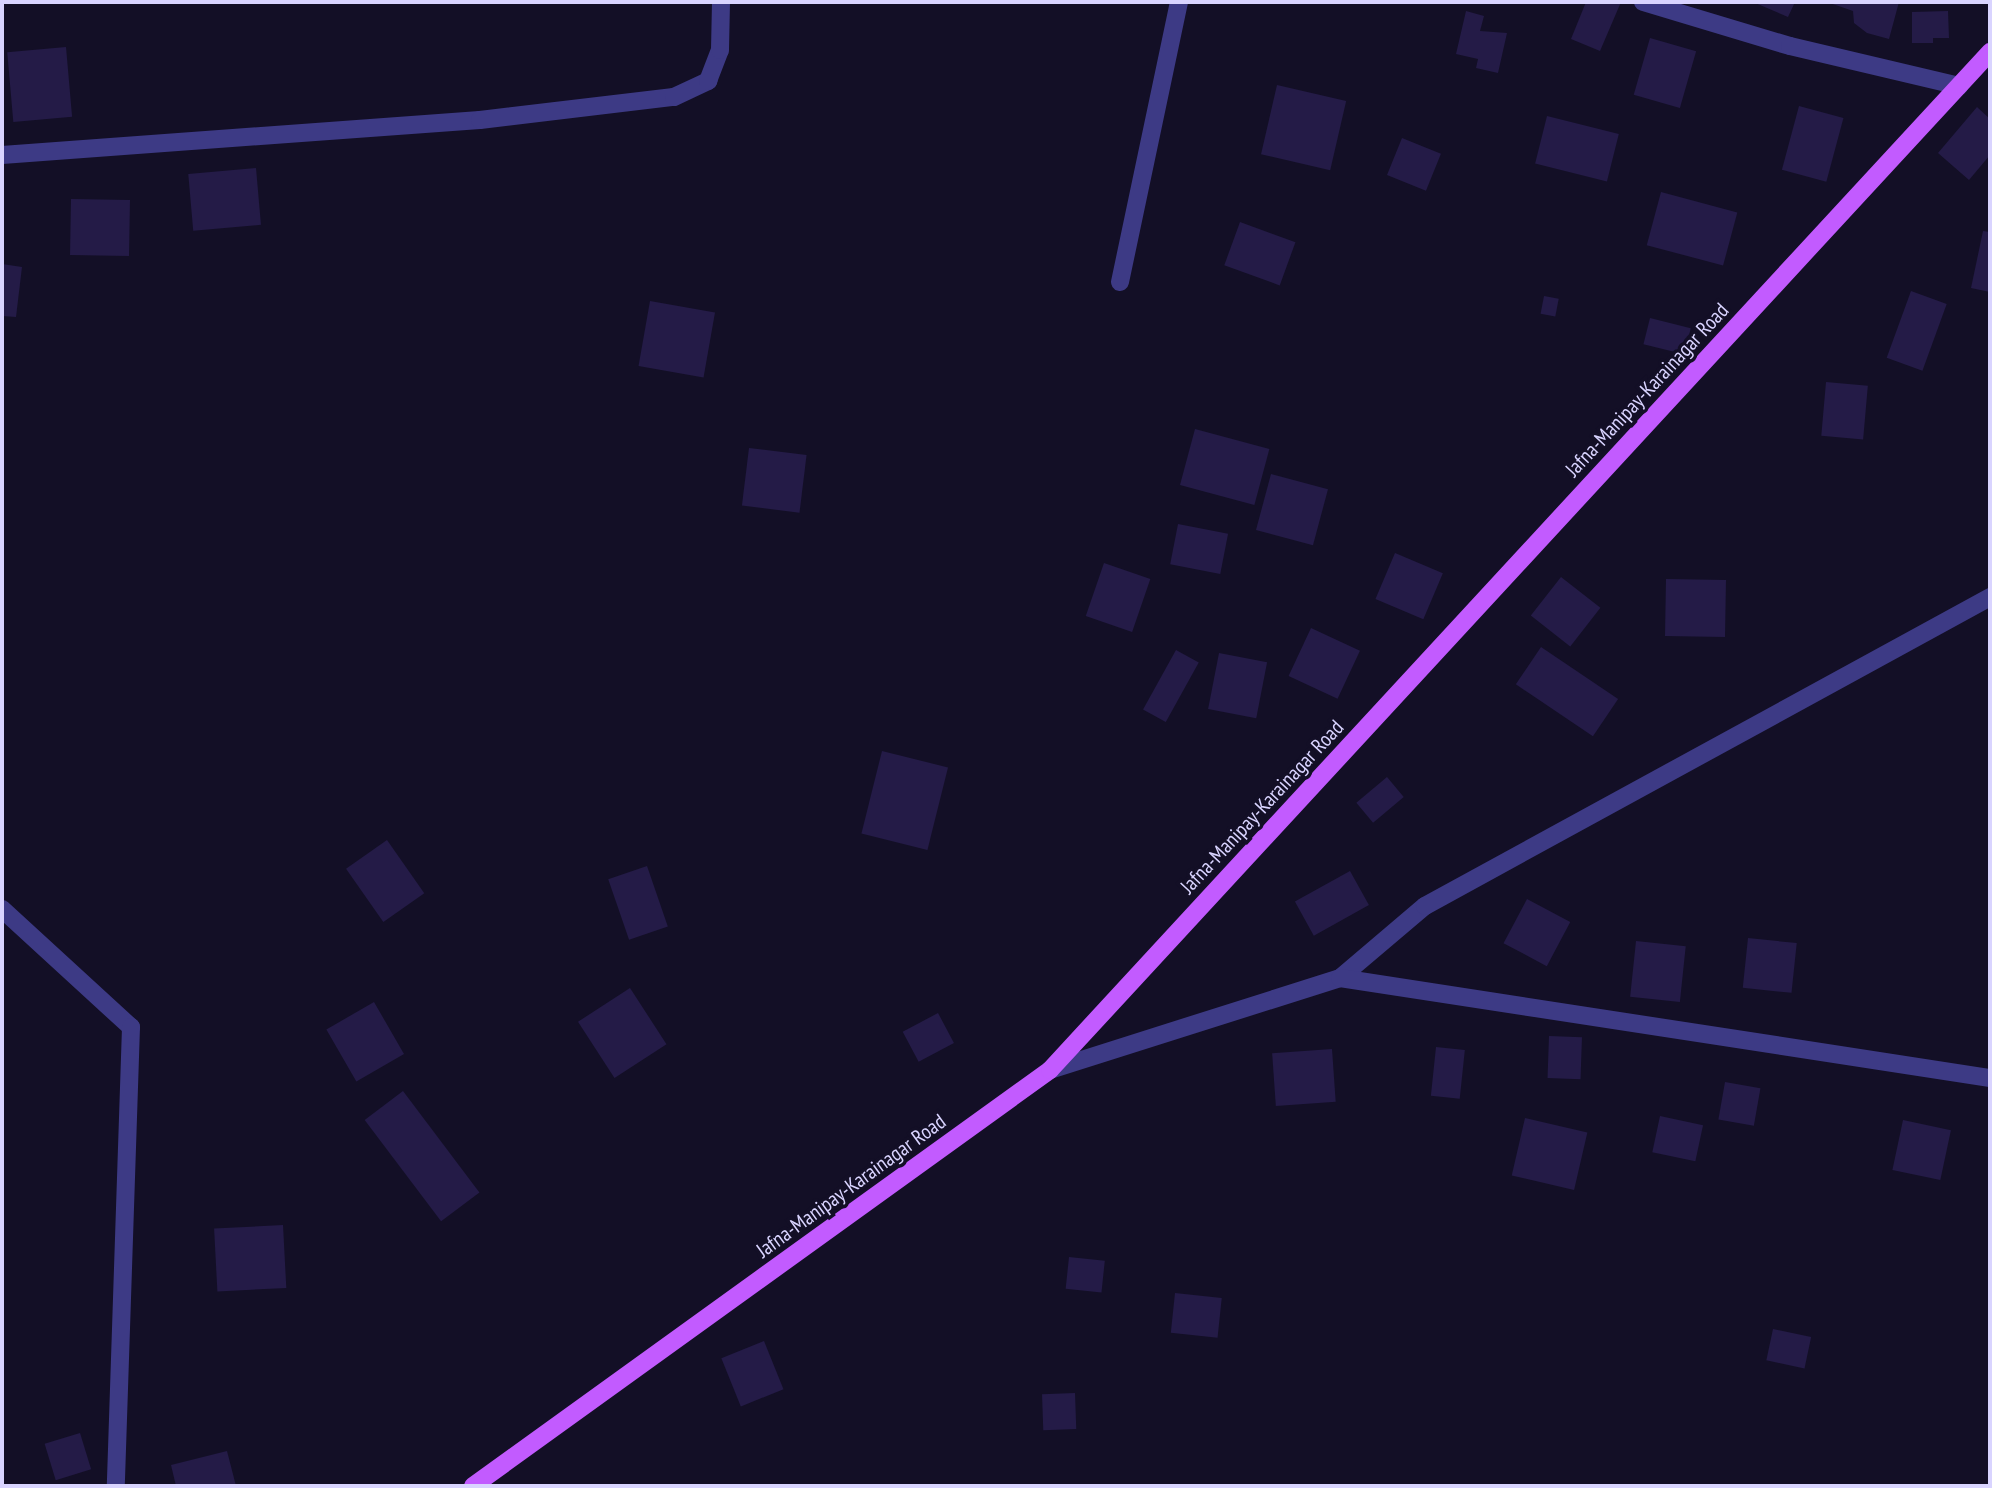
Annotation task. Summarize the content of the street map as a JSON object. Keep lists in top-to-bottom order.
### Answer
{
  "streets": {
    "main road": ["Jafna-Manipay-Karainagar Road"]
  }
}
